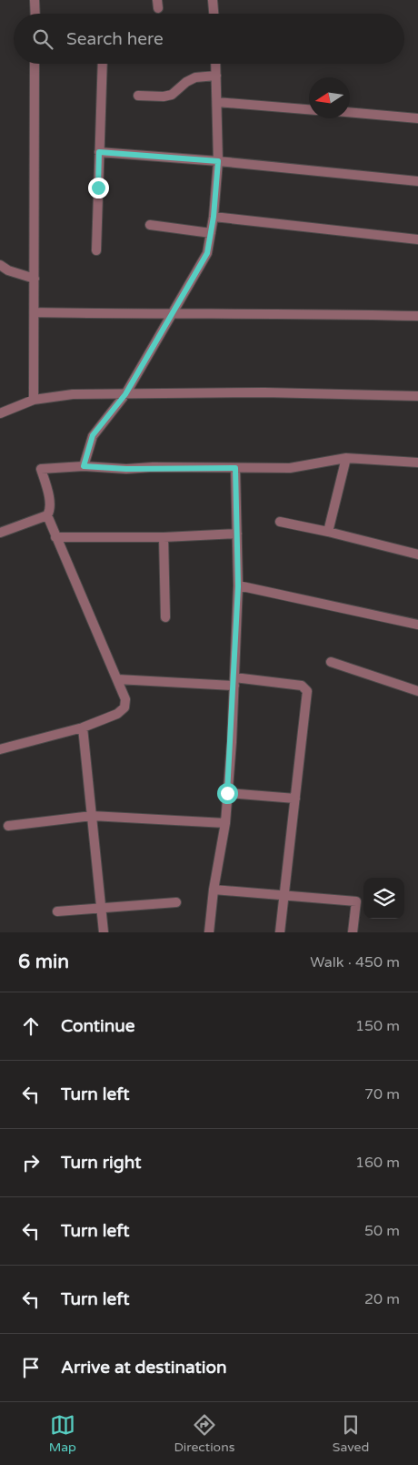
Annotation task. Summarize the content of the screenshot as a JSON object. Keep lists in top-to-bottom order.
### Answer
{
  "north": "left",
  "page": {
    "search": "Search here",
    "heading": ["6 min", "Walk · 450 m"],
    "list": [
      ["Continue", "150 m"],
      ["Turn left", "70 m"],
      ["Turn right", "160 m"],
      ["Turn left", "50 m"],
      ["Turn left", "20 m"],
      "Arrive at destination"
    ],
    "nav": ["Map", "Directions", "Saved"]
  }
}
